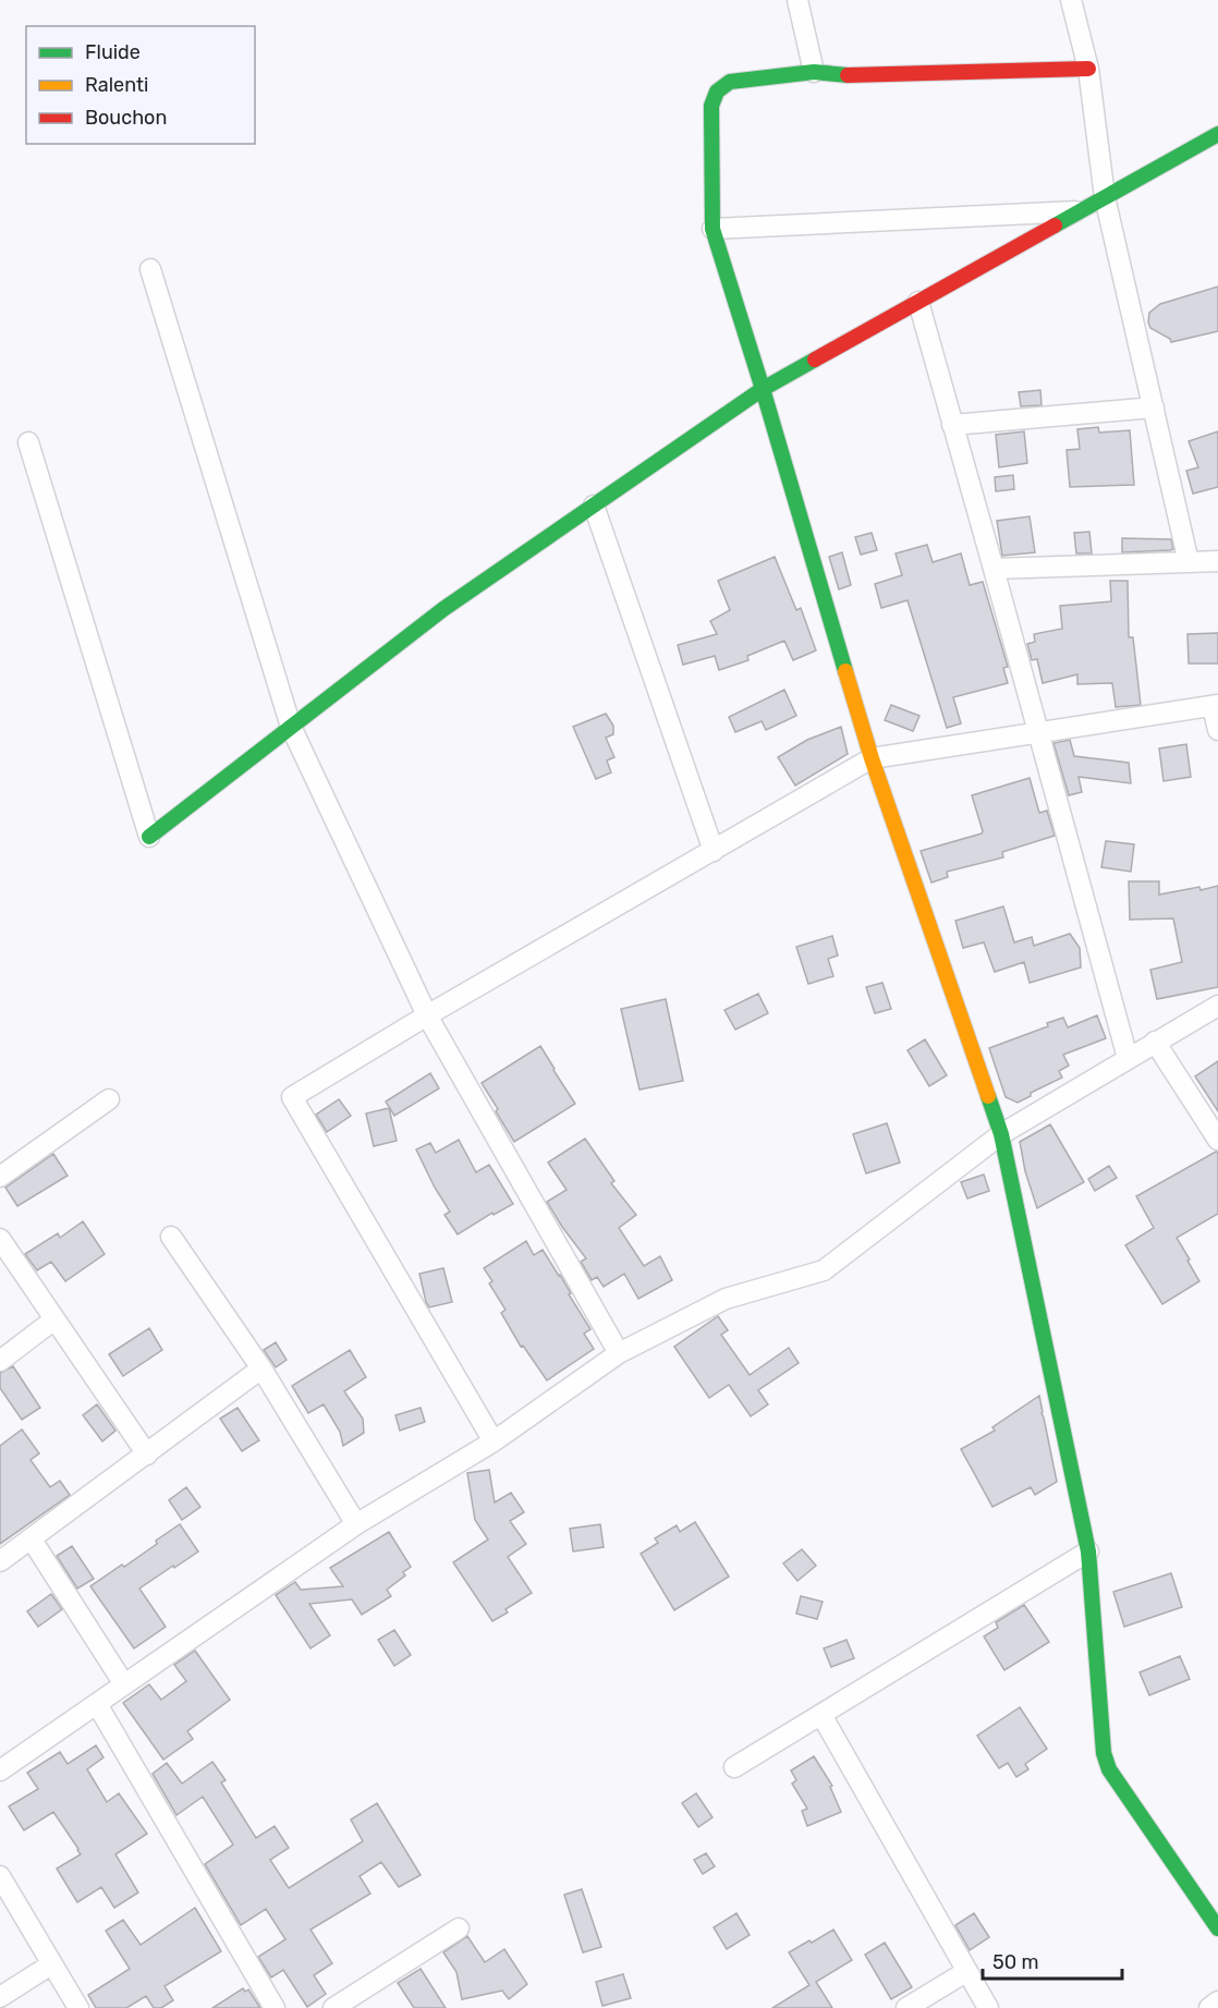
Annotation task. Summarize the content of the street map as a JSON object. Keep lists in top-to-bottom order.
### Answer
{
  "legend": ["Fluide", "Ralenti", "Bouchon"],
  "scale_bar": "50 m"
}
